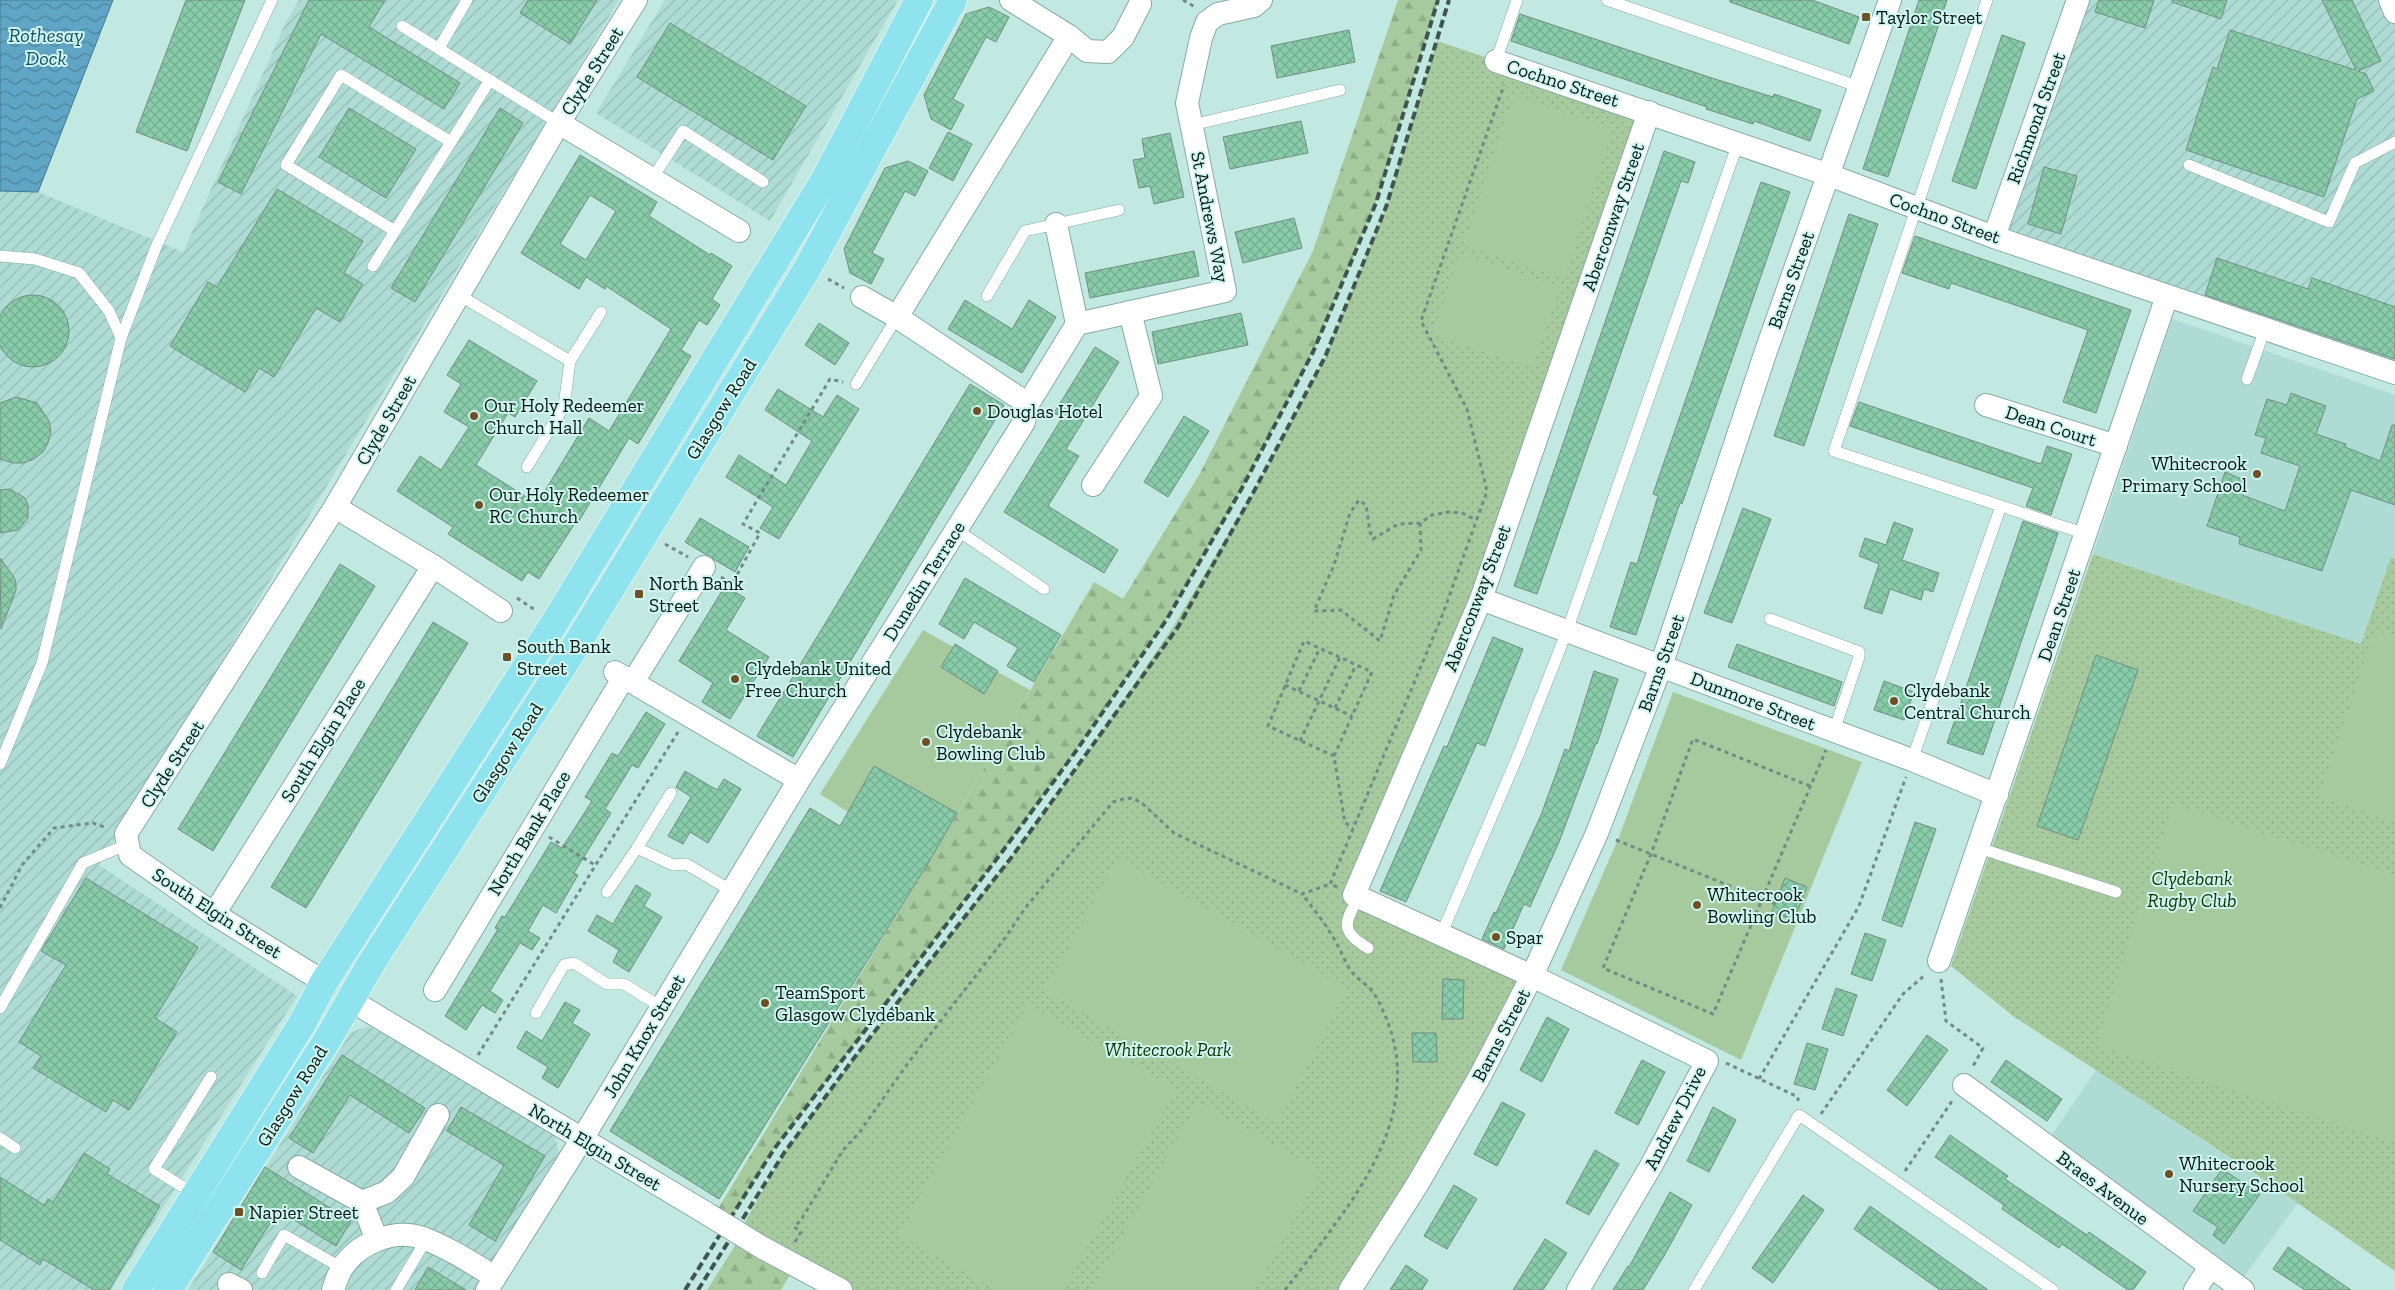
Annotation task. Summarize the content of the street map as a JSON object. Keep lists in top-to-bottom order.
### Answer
{
  "streets": {
    "main road": ["Glasgow Road"],
    "street": [
      "Clyde Street",
      "Cochno Street",
      "Richmond Street",
      "St Andrews Way",
      "Aberconway Street",
      "Barns Street",
      "Dean Court",
      "Dunedin Terrace",
      "Dean Street",
      "Dunmore Street",
      "South Elgin Place",
      "North Bank Place",
      "South Elgin Street",
      "John Knox Street",
      "Andrew Drive",
      "North Elgin Street",
      "Braes Avenue"
    ]
  },
  "crossings": [
    ["Clyde Street", "South Elgin Street"],
    ["Cochno Street", "Richmond Street"],
    ["Cochno Street", "Aberconway Street"],
    ["Cochno Street", "Barns Street"],
    ["Cochno Street", "Dean Street"],
    ["Aberconway Street", "Dunmore Street"],
    ["Barns Street", "Dunmore Street"],
    ["Barns Street", "Andrew Drive"],
    ["Glasgow Road", "South Elgin Street"],
    ["Glasgow Road", "North Elgin Street"],
    ["Dean Court", "Dean Street"],
    ["Dunedin Terrace", "John Knox Street"],
    ["Dean Street", "Dunmore Street"],
    ["South Elgin Place", "South Elgin Street"],
    ["John Knox Street", "North Elgin Street"]
  ],
  "water": ["Rothesay Dock"],
  "parks": ["Clydebank Rugby Club", "Whitecrook Park"],
  "places": {
    "transit": [
      "Taylor Street",
      "North Bank Street",
      "South Bank Street",
      "Napier Street"
    ],
    "other": [
      "Douglas Hotel",
      "Our Holy Redeemer Church Hall",
      "Whitecrook Primary School",
      "Our Holy Redeemer RC Church",
      "Clydebank United Free Church",
      "Clydebank Central Church",
      "Clydebank Bowling Club",
      "Whitecrook Bowling Club",
      "Spar",
      "TeamSport Glasgow Clydebank",
      "Whitecrook Nursery School"
    ]
  }
}
